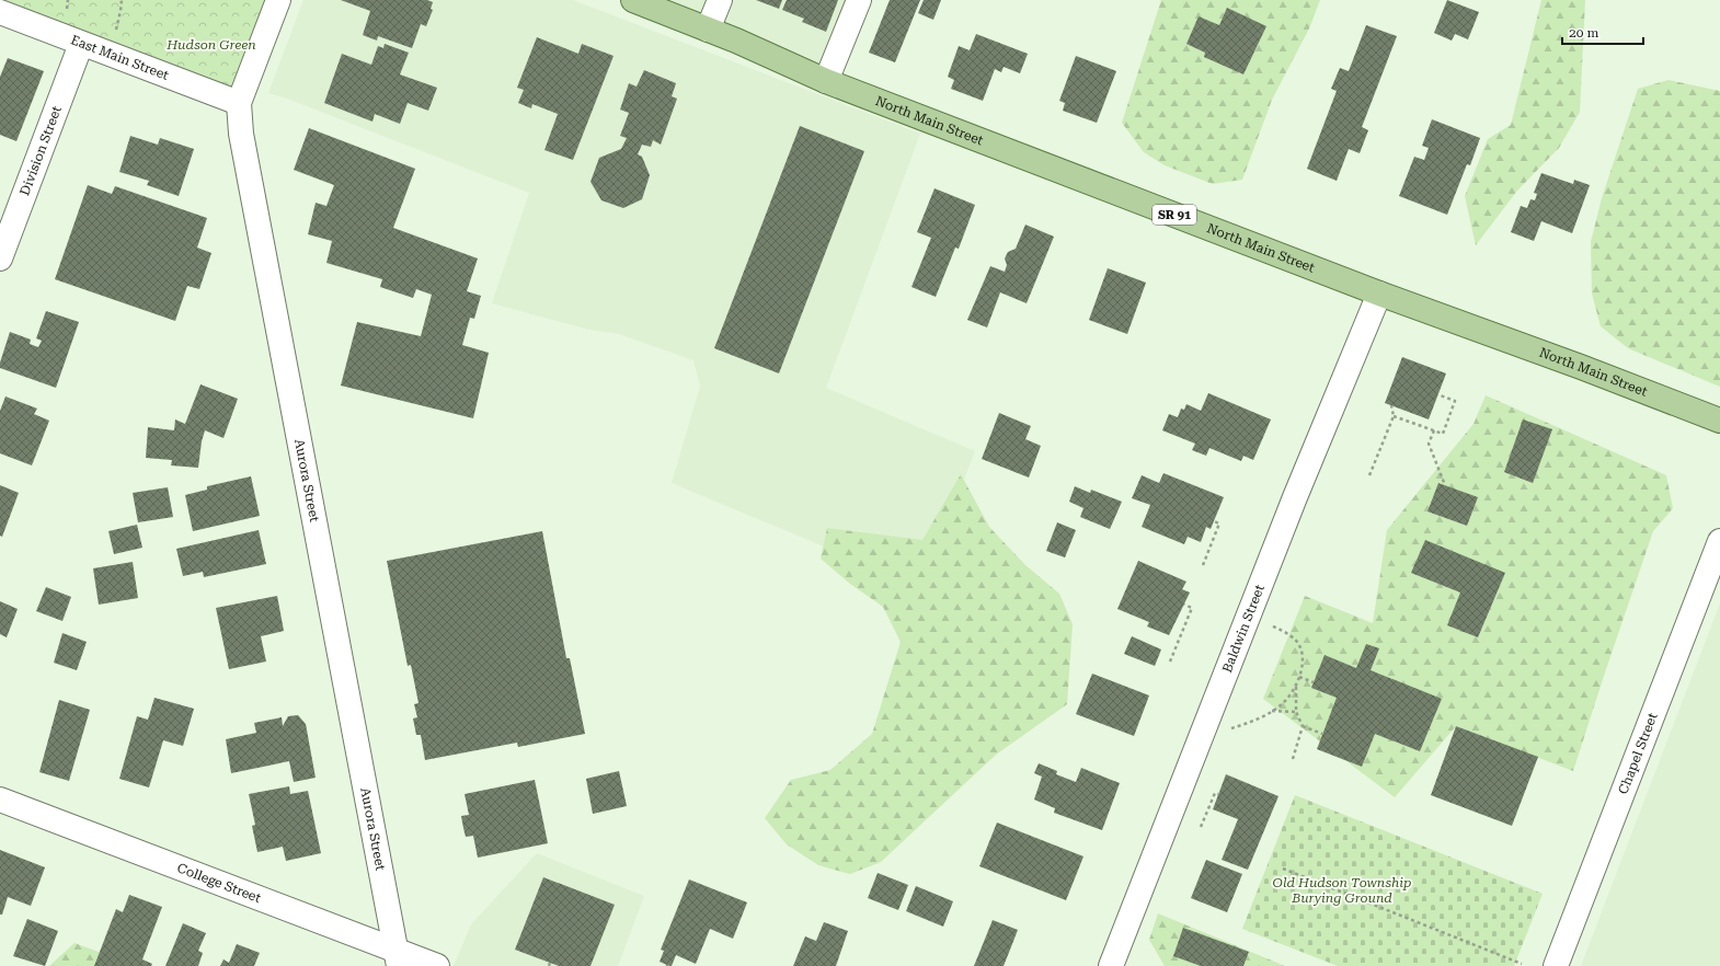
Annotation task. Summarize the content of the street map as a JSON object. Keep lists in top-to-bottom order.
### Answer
{
  "streets": {
    "main road": ["North Main Street", "SR 91"],
    "street": [
      "East Main Street",
      "Division Street",
      "Aurora Street",
      "Baldwin Street",
      "Chapel Street",
      "College Street"
    ]
  },
  "crossings": [
    ["East Main Street", "Division Street"],
    ["East Main Street", "Aurora Street"],
    ["North Main Street", "Baldwin Street"],
    ["Aurora Street", "College Street"]
  ],
  "parks": ["Hudson Green", "Old Hudson Township Burying Ground"],
  "scale_bar": "20 m"
}
